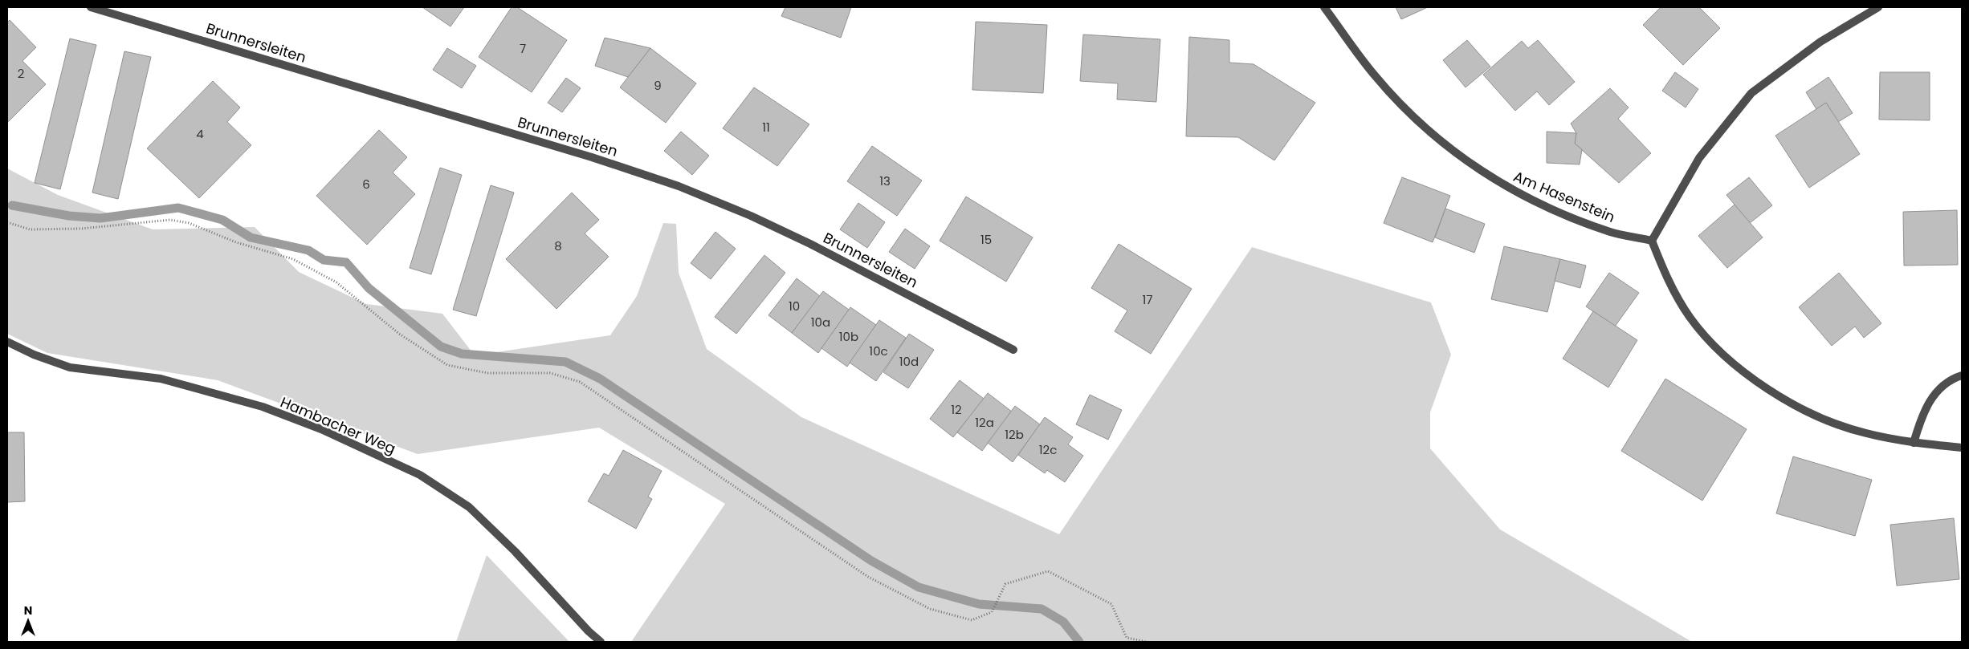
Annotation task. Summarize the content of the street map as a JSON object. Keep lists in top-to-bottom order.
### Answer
{
  "streets": {
    "street": ["Brunnersleiten", "Am Hasenstein", "Hambacher Weg"]
  },
  "house_numbers": [
    "7",
    "2",
    "9",
    "11",
    "4",
    "13",
    "6",
    "15",
    "8",
    "17",
    "10",
    "10a",
    "10b",
    "10c",
    "10d",
    "12",
    "12a",
    "12b",
    "12c"
  ],
  "north": "top"
}
